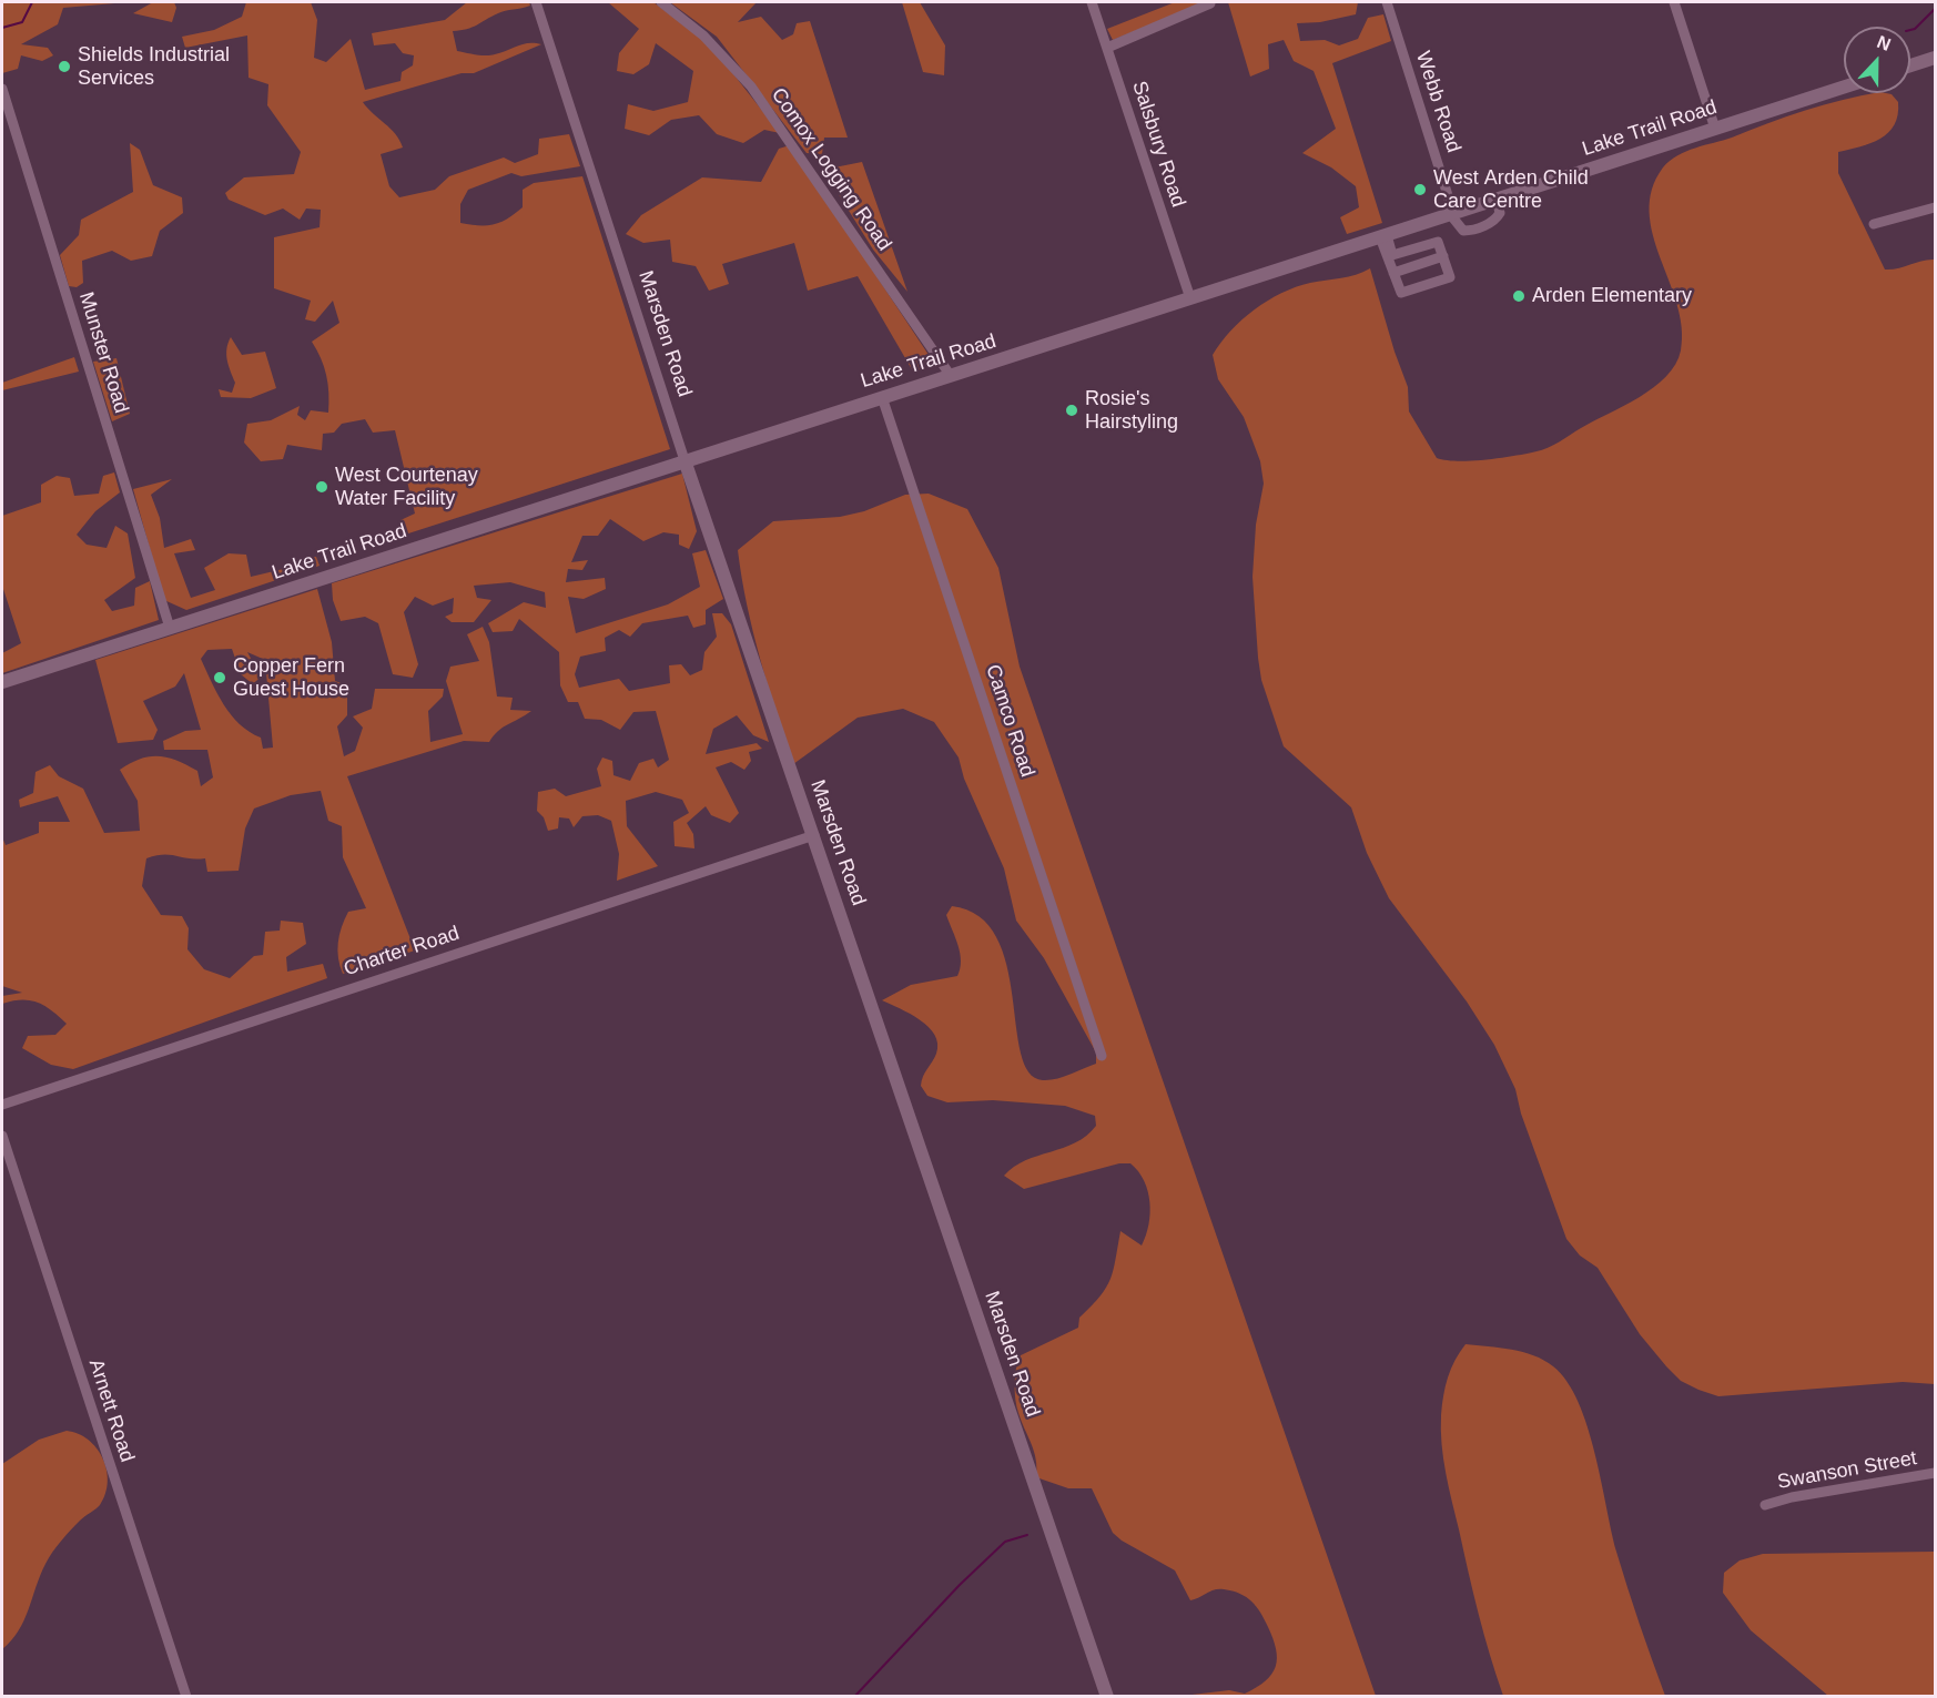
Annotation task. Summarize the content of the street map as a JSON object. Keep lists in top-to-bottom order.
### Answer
{
  "streets": {
    "street": [
      "Webb Road",
      "Lake Trail Road",
      "Salsbury Road",
      "Comox Logging Road",
      "Marsden Road",
      "Munster Road",
      "Camco Road",
      "Charter Road",
      "Arnett Road",
      "Swanson Street"
    ]
  },
  "crossings": [
    ["Webb Road", "Lake Trail Road"],
    ["Lake Trail Road", "Salsbury Road"],
    ["Lake Trail Road", "Comox Logging Road"],
    ["Lake Trail Road", "Marsden Road"],
    ["Lake Trail Road", "Munster Road"],
    ["Lake Trail Road", "Camco Road"],
    ["Marsden Road", "Charter Road"]
  ],
  "places": [
    "Shields Industrial Services",
    "West Arden Child Care Centre",
    "Arden Elementary",
    "Rosie's Hairstyling",
    "West Courtenay Water Facility",
    "Copper Fern Guest House"
  ],
  "north": "top"
}
